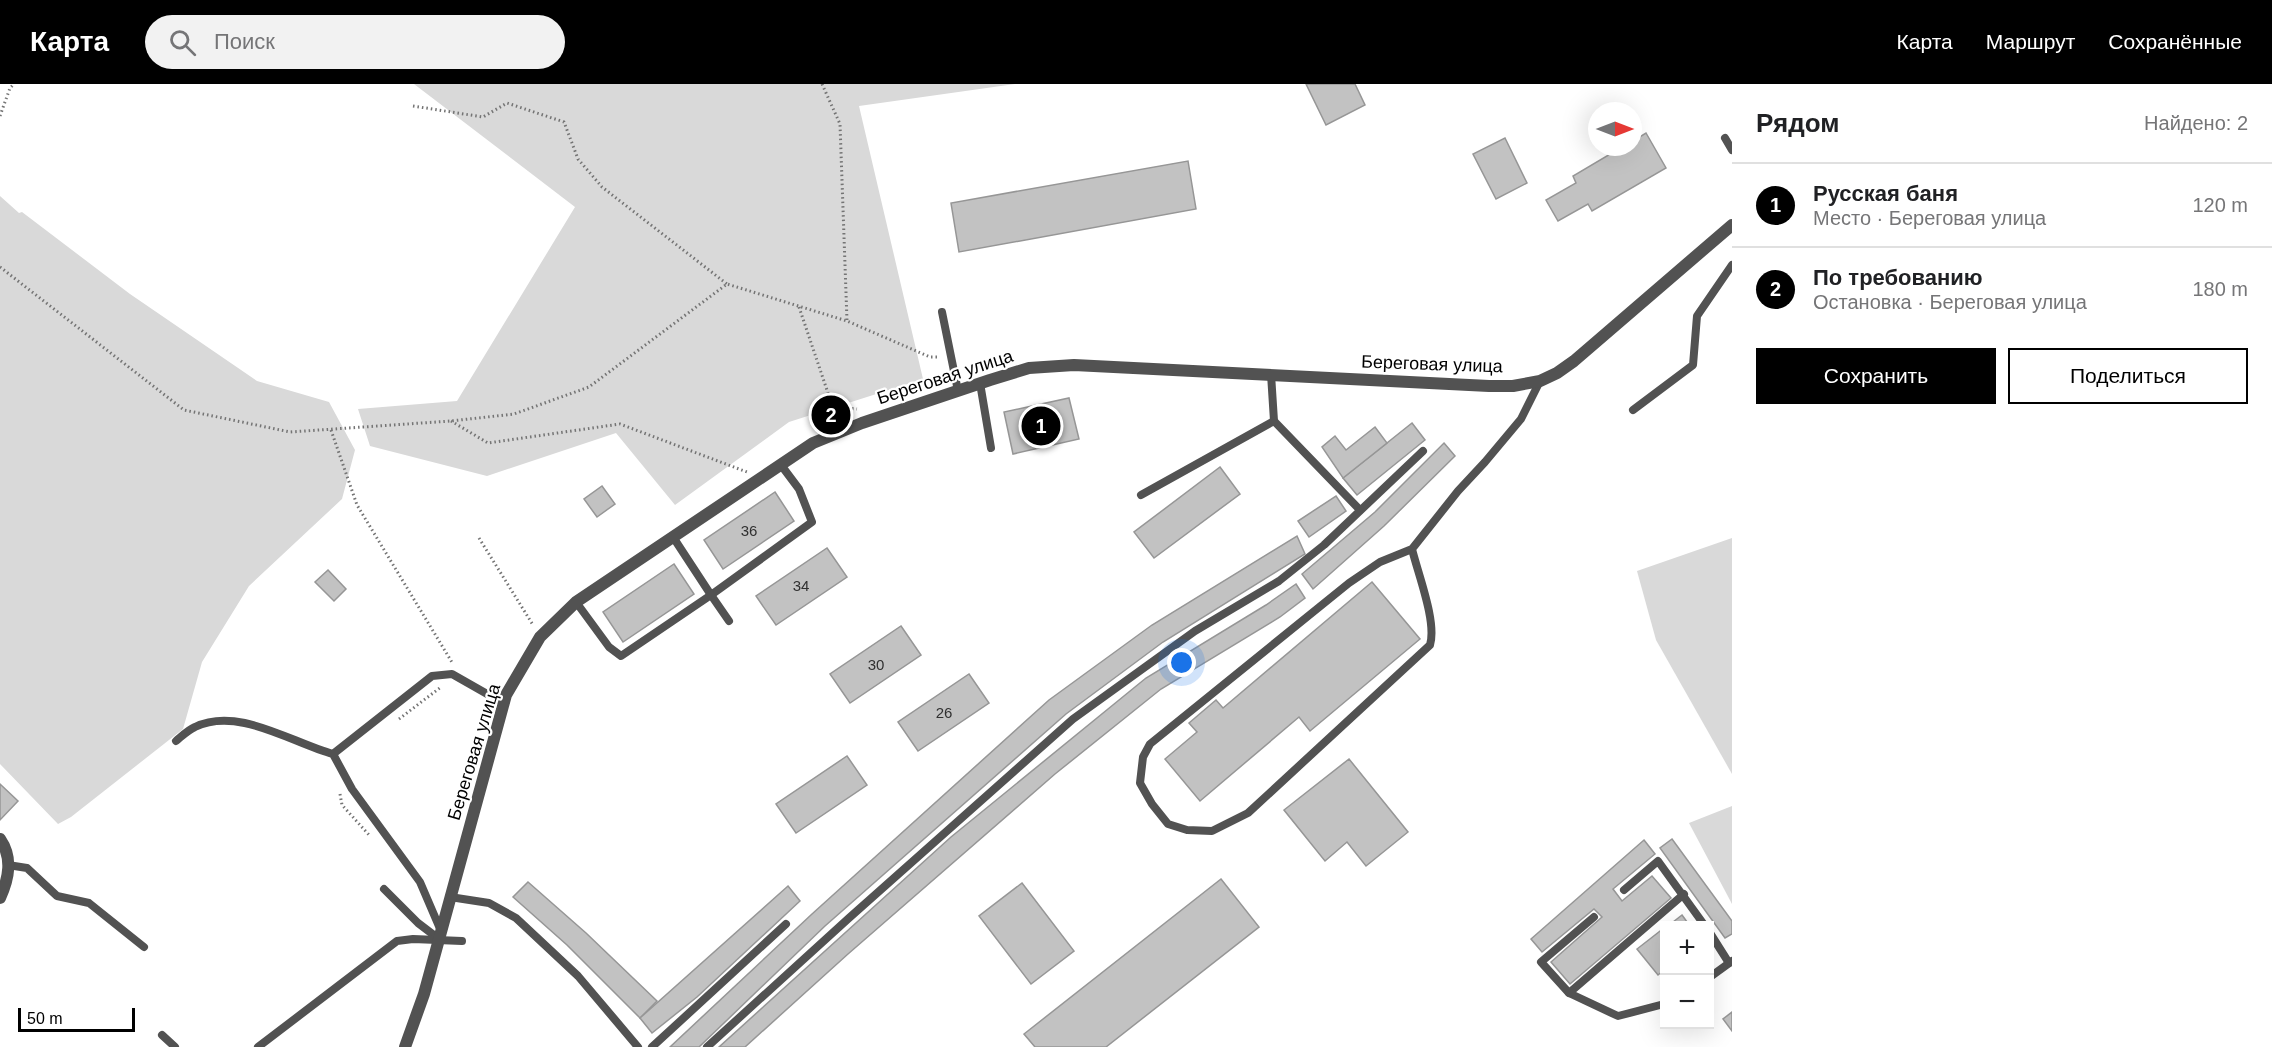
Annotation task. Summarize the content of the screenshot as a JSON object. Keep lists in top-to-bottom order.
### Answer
{
  "streets": {
    "street": ["Береговая улица"]
  },
  "house_numbers": [
    "36",
    "34",
    "30",
    "26"
  ],
  "scale_bar": "50 m",
  "north": "right",
  "page": {
    "header": "Карта",
    "search": "Поиск",
    "nav": ["Карта", "Маршрут", "Сохранённые"],
    "heading": ["Рядом", "Найдено: 2"],
    "list": [
      {
        "mark": "1",
        "name": "Русская баня",
        "note": "Место · Береговая улица",
        "value": "120 m"
      },
      {
        "mark": "2",
        "name": "По требованию",
        "note": "Остановка · Береговая улица",
        "value": "180 m"
      }
    ],
    "buttons": ["Сохранить", "Поделиться"],
    "pins": ["2", "1"],
    "map_buttons": ["+", "−"],
    "scale": "50 m"
  }
}
